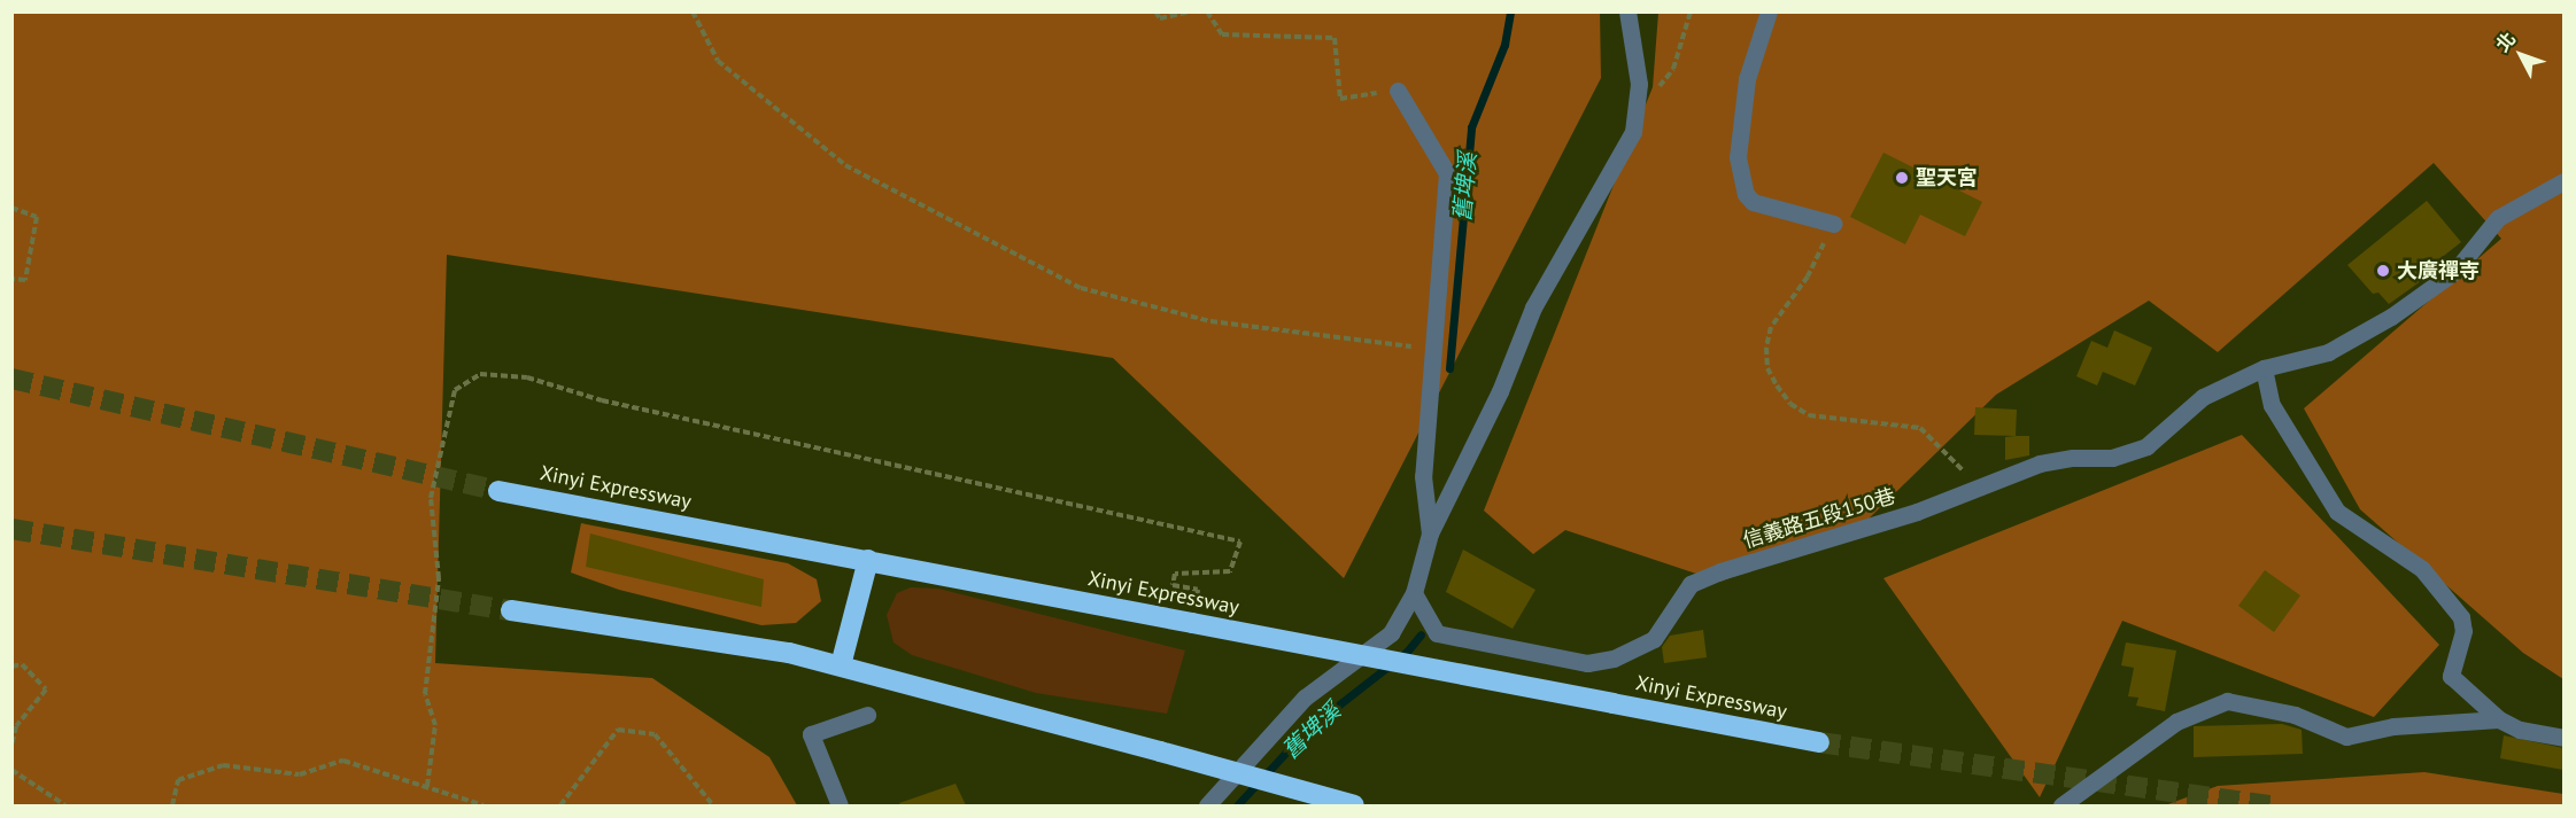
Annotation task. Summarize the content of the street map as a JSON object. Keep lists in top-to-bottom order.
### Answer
{
  "streets": {
    "highway": ["Xinyi Expressway"],
    "street": ["信義路五段150巷"]
  },
  "water": ["舊埤溪"],
  "places": ["聖天宮", "大廣禪寺"],
  "north": "top left"
}
